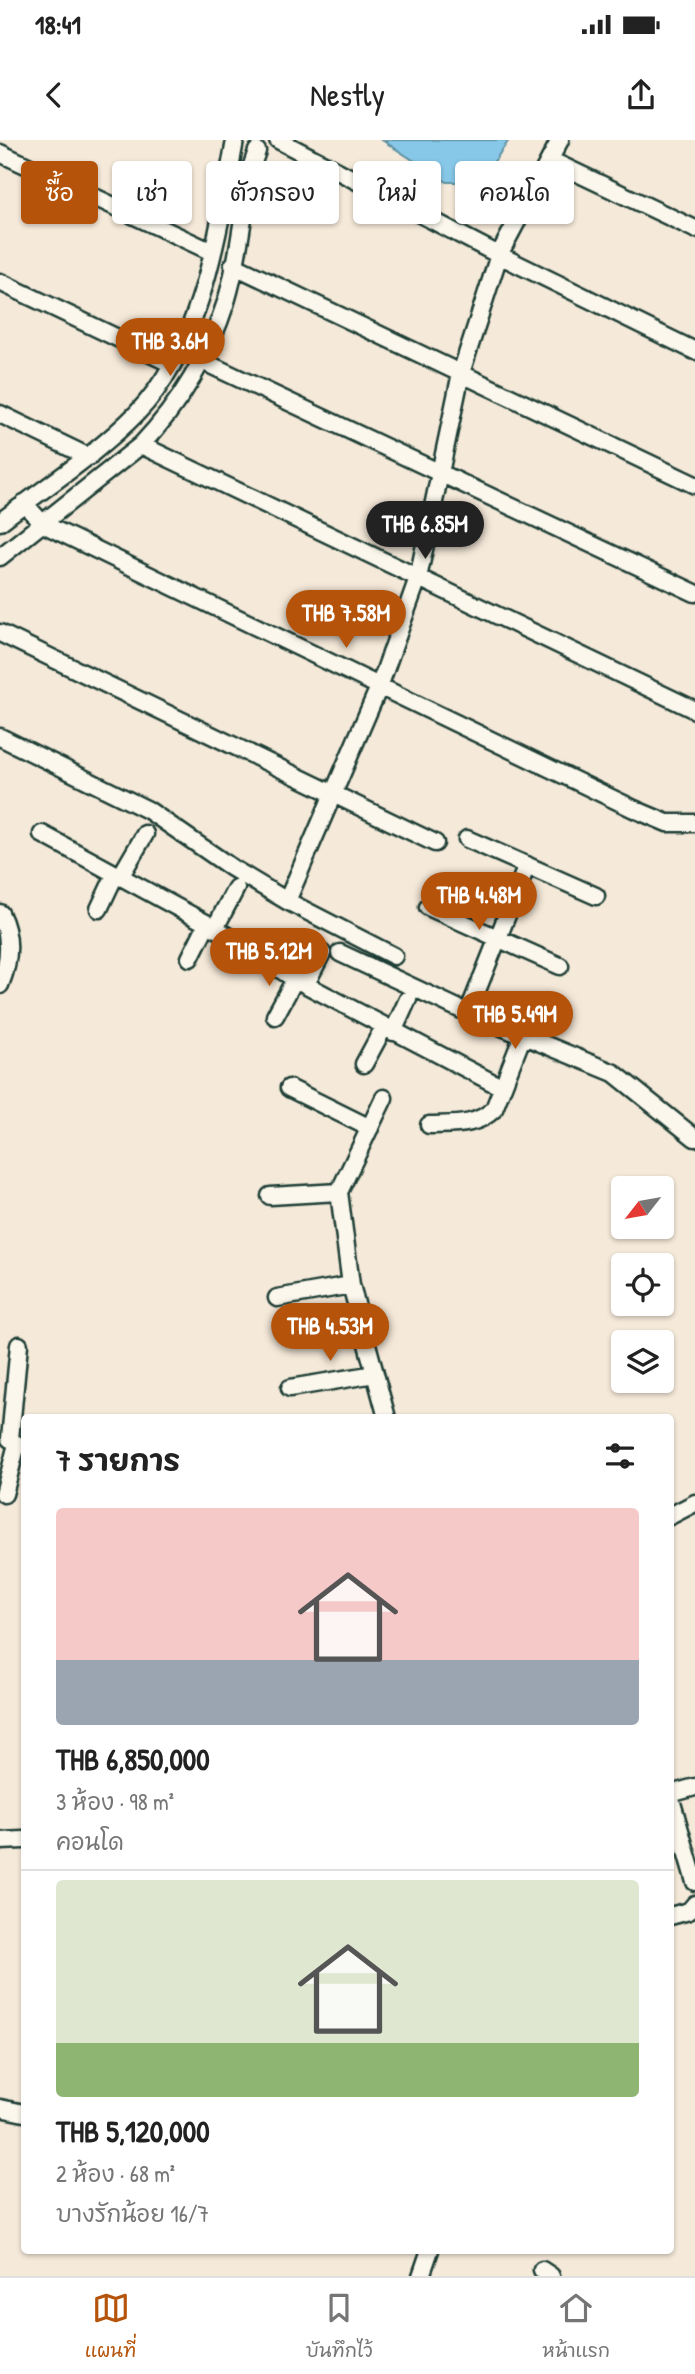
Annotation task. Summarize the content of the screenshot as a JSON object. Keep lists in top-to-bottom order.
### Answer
{
  "north": "bottom left",
  "page": {
    "status": "18:41",
    "header": "Nestly",
    "chip": [
      "ซื้อ",
      "เช่า",
      "ตัวกรอง",
      "ใหม่",
      "คอนโด"
    ],
    "price": [
      "THB 3.6M",
      "THB 6.85M",
      "THB 7.58M",
      "THB 4.48M",
      "THB 5.12M",
      "THB 5.49M",
      "THB 4.53M"
    ],
    "heading": "7 รายการ",
    "list": [
      {
        "name": "THB 6,850,000",
        "note": "3 ห้อง · 98 m² · คอนโด"
      },
      {
        "name": "THB 5,120,000",
        "note": "2 ห้อง · 68 m² · บางรักน้อย 16/7"
      }
    ],
    "tabs": ["แผนที่", "บันทึกไว้", "หน้าแรก"]
  }
}
